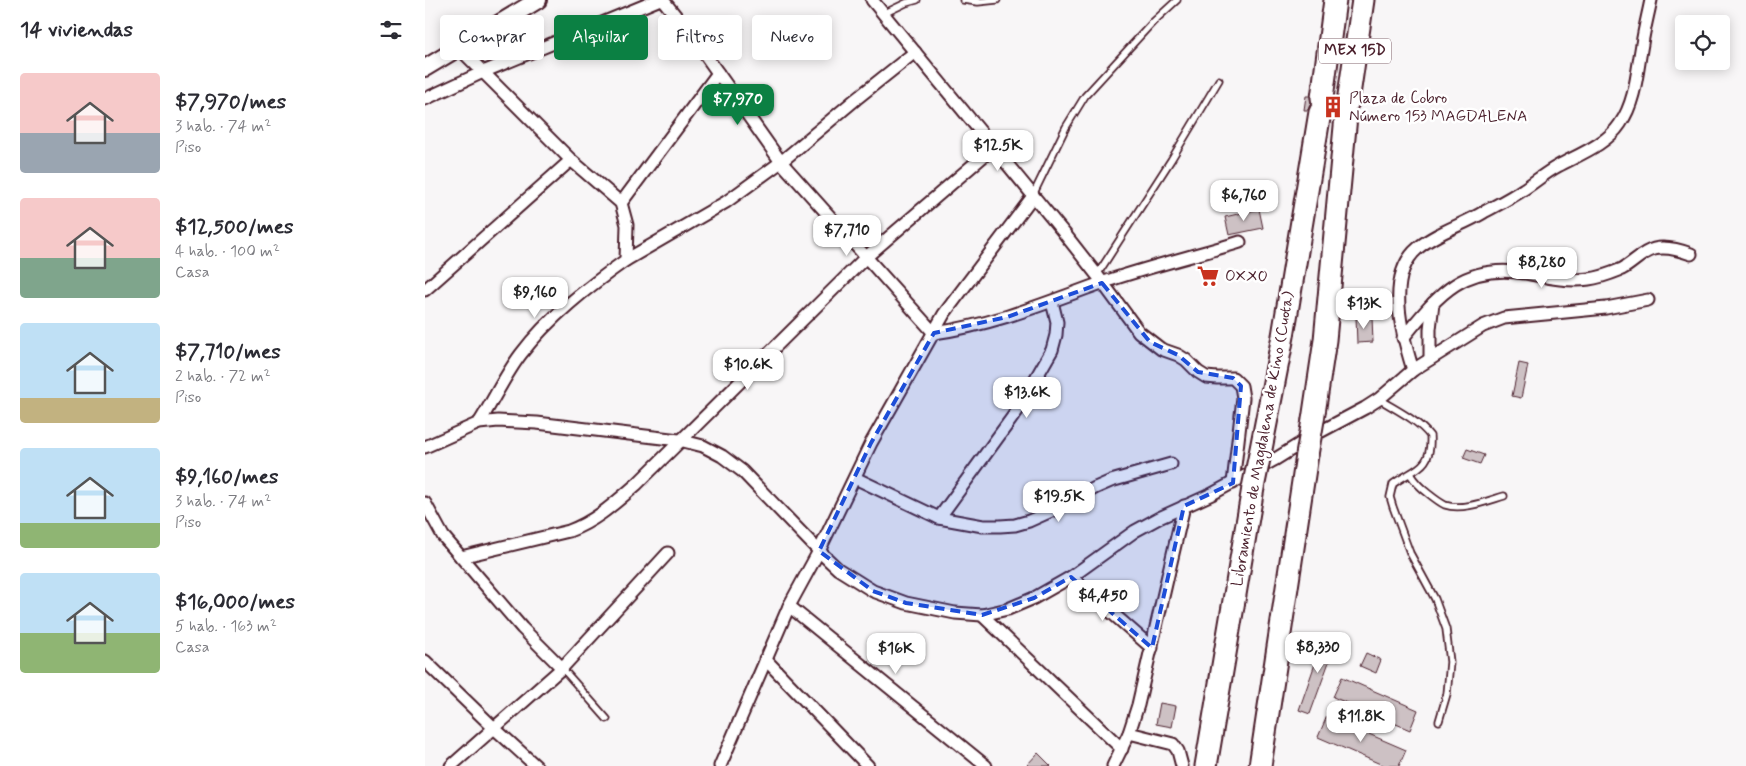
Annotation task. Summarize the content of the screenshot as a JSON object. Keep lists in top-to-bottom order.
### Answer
{
  "streets": {
    "highway": ["MEX 15D", "Libramiento de Magdalena de Kino (Cuota)"]
  },
  "places": {
    "building": ["Plaza de Cobro Número 153 MAGDALENA"],
    "supermarket": ["OXXO"]
  },
  "page": {
    "heading": "14 viviendas",
    "chip": [
      "Comprar",
      "Alquilar",
      "Filtros",
      "Nuevo"
    ],
    "list": [
      {
        "name": "$7,970/mes",
        "note": "3 hab. · 74 m² · Piso"
      },
      {
        "name": "$12,500/mes",
        "note": "4 hab. · 100 m² · Casa"
      },
      {
        "name": "$7,710/mes",
        "note": "2 hab. · 72 m² · Piso"
      },
      {
        "name": "$9,160/mes",
        "note": "3 hab. · 74 m² · Piso"
      },
      {
        "name": "$16,000/mes",
        "note": "5 hab. · 163 m² · Casa"
      }
    ],
    "price": [
      "$7,970",
      "$12.5K",
      "$6,760",
      "$7,710",
      "$8,280",
      "$9,160",
      "$13K",
      "$10.6K",
      "$13.6K",
      "$19.5K",
      "$4,450",
      "$8,330",
      "$16K",
      "$11.8K"
    ]
  }
}
